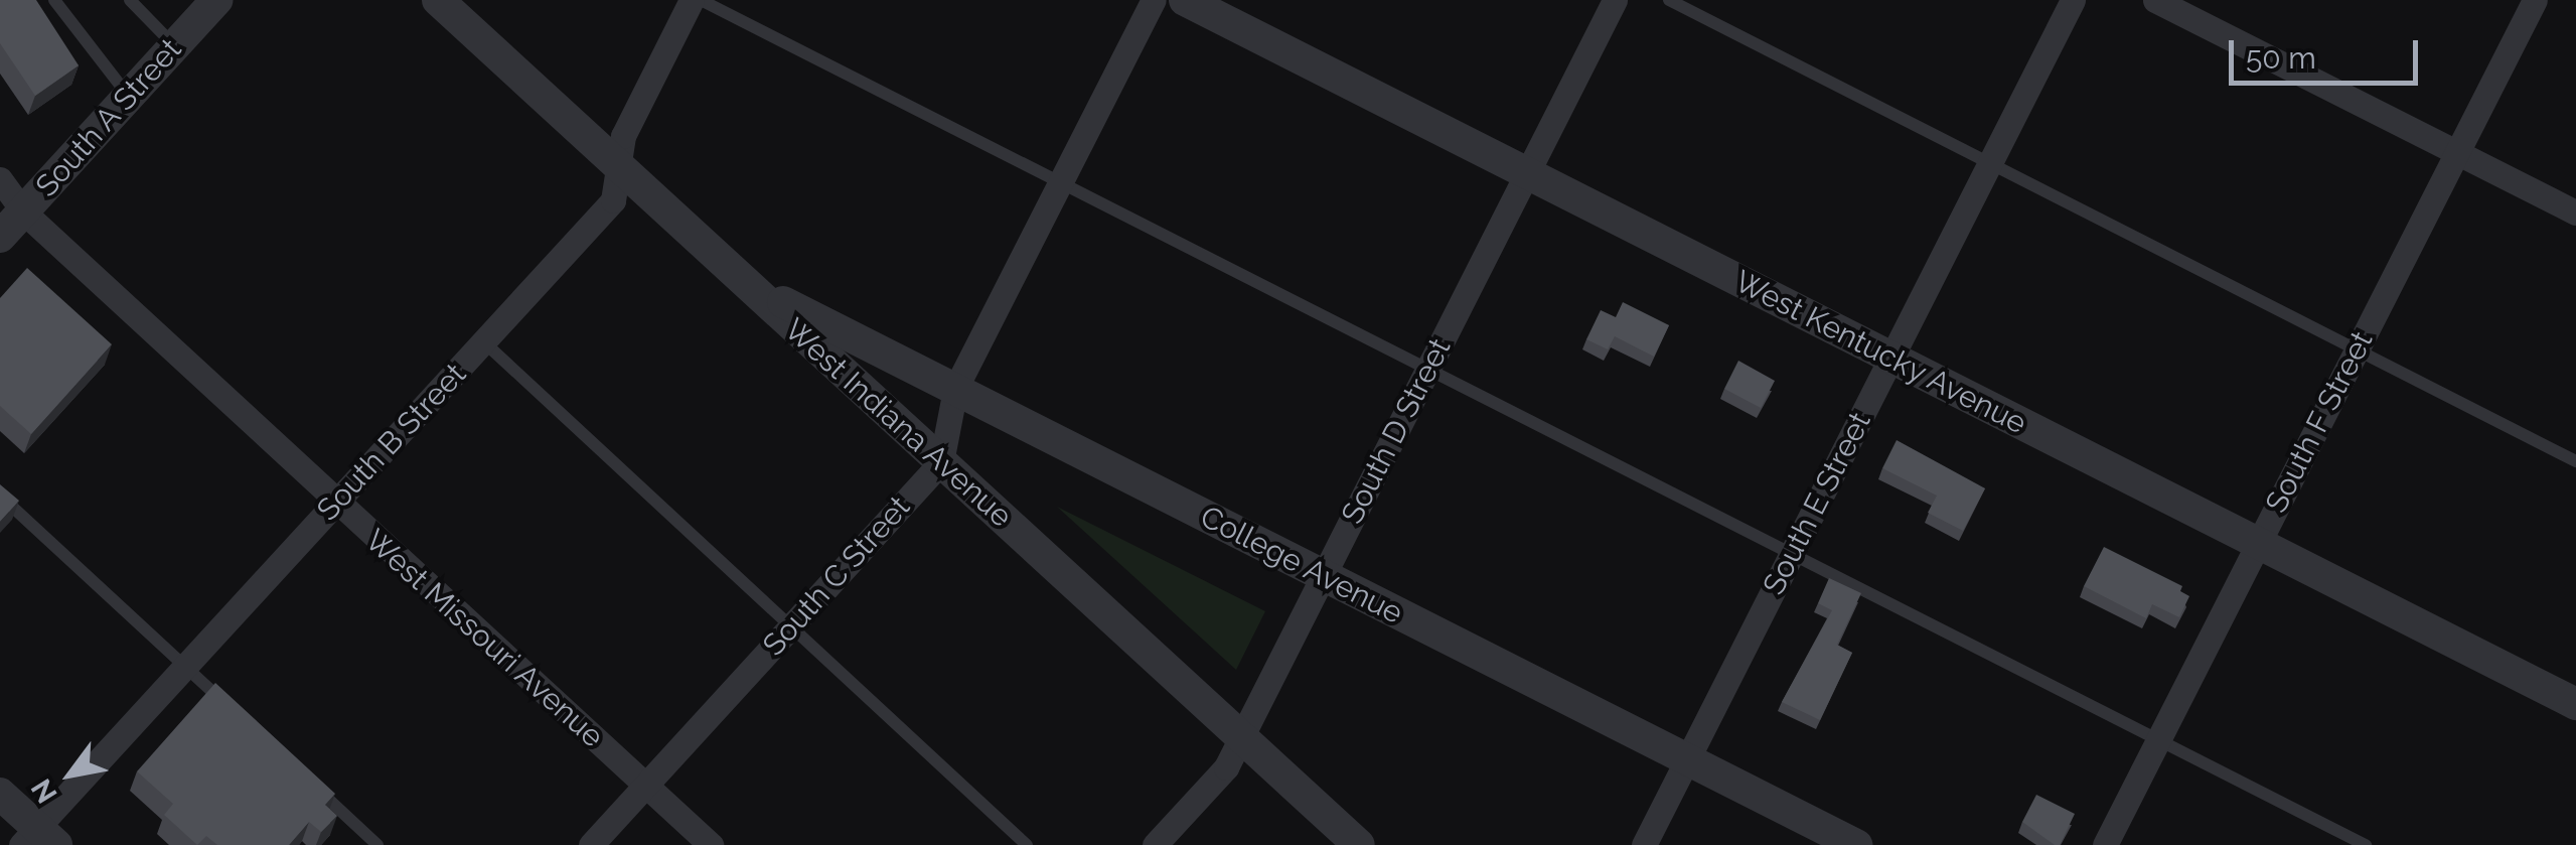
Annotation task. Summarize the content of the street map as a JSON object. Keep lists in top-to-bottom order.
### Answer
{
  "streets": {
    "street": [
      "South A Street",
      "West Kentucky Avenue",
      "South F Street",
      "West Indiana Avenue",
      "South D Street",
      "South B Street",
      "South E Street",
      "College Avenue",
      "South C Street",
      "West Missouri Avenue"
    ]
  },
  "crossings": [
    ["South A Street", "West Missouri Avenue"],
    ["West Kentucky Avenue", "South F Street"],
    ["West Kentucky Avenue", "South D Street"],
    ["West Kentucky Avenue", "South E Street"],
    ["West Indiana Avenue", "South D Street"],
    ["West Indiana Avenue", "South B Street"],
    ["West Indiana Avenue", "College Avenue"],
    ["West Indiana Avenue", "South C Street"],
    ["South D Street", "College Avenue"],
    ["South B Street", "West Missouri Avenue"],
    ["South E Street", "College Avenue"],
    ["South C Street", "West Missouri Avenue"]
  ],
  "scale_bar": "50 m",
  "north": "bottom left"
}
